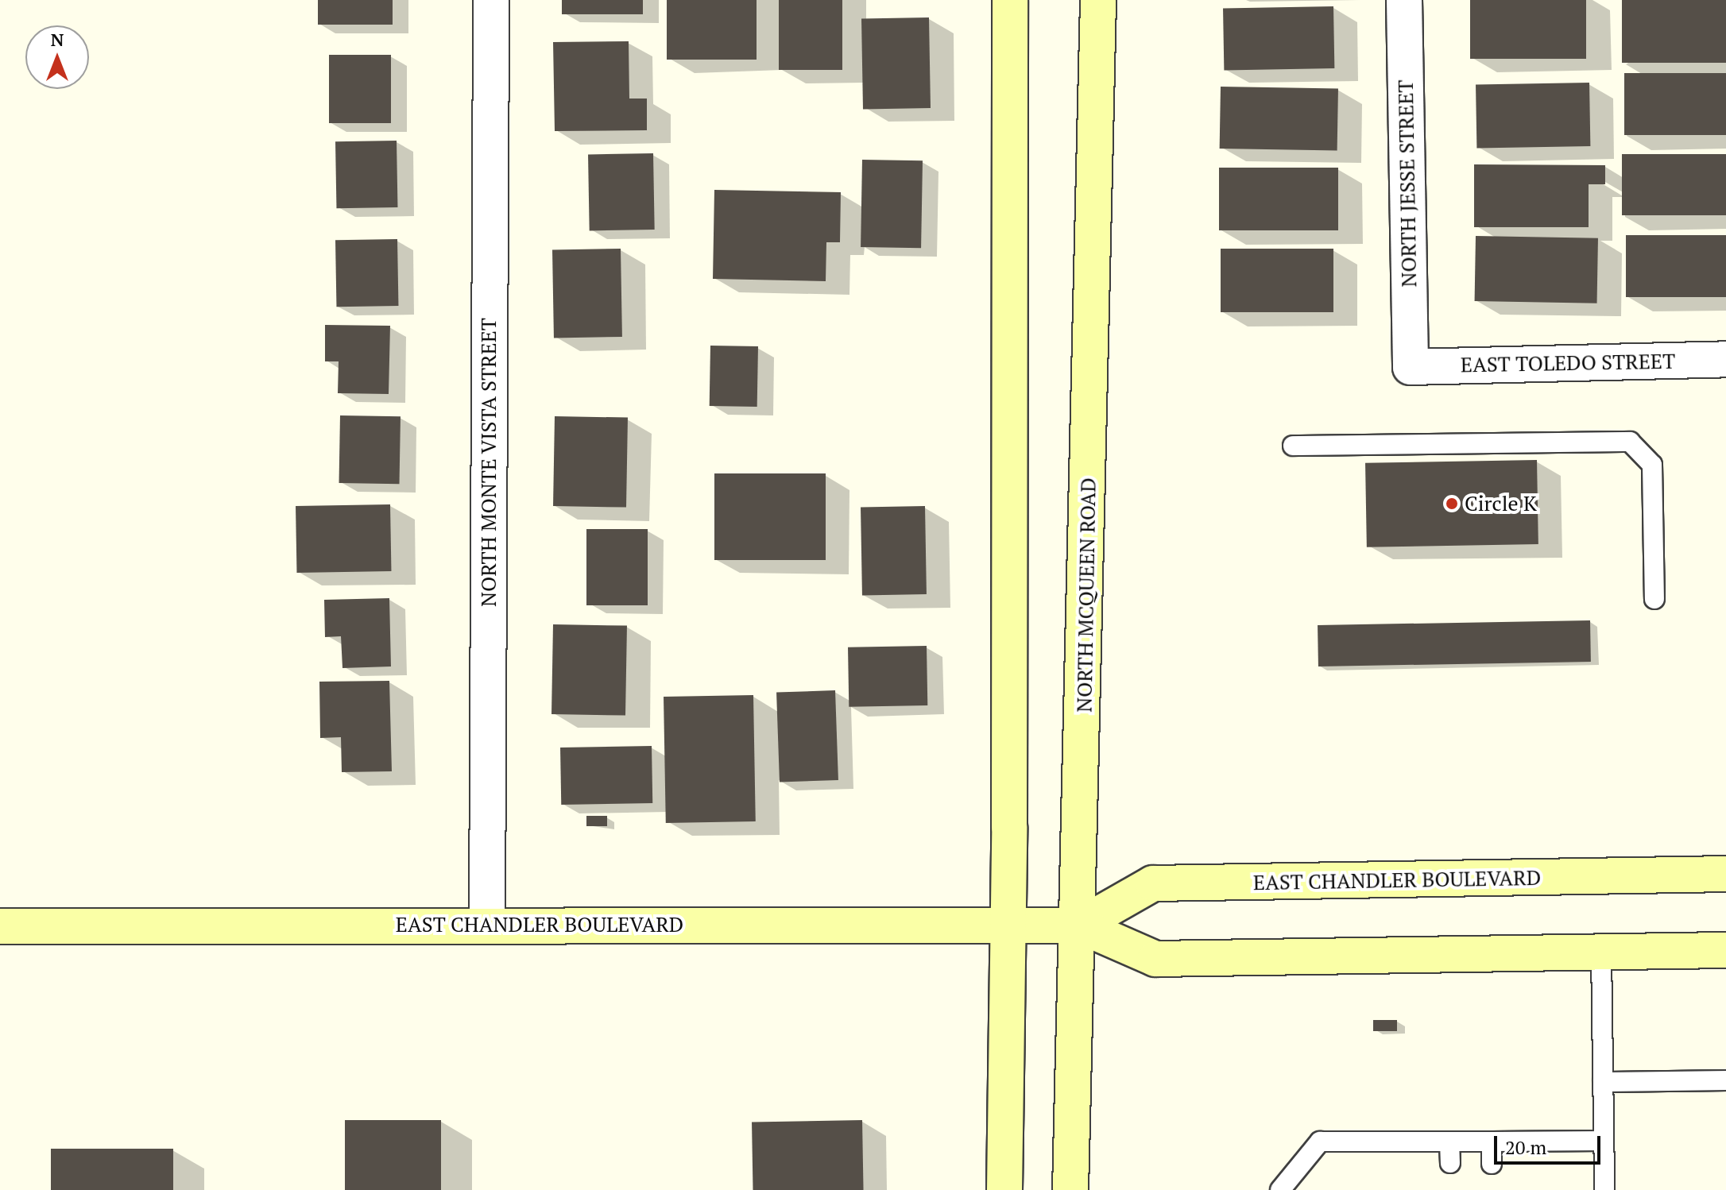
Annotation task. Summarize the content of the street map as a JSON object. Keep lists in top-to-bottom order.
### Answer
{
  "streets": {
    "main road": ["NORTH MCQUEEN ROAD", "EAST CHANDLER BOULEVARD"],
    "street": ["NORTH JESSE STREET", "EAST TOLEDO STREET", "NORTH MONTE VISTA STREET"]
  },
  "crossings": [
    ["NORTH JESSE STREET", "EAST TOLEDO STREET"],
    ["NORTH MONTE VISTA STREET", "EAST CHANDLER BOULEVARD"],
    ["NORTH MCQUEEN ROAD", "EAST CHANDLER BOULEVARD"]
  ],
  "places": ["Circle K"],
  "scale_bar": "20 m",
  "north": "top"
}
